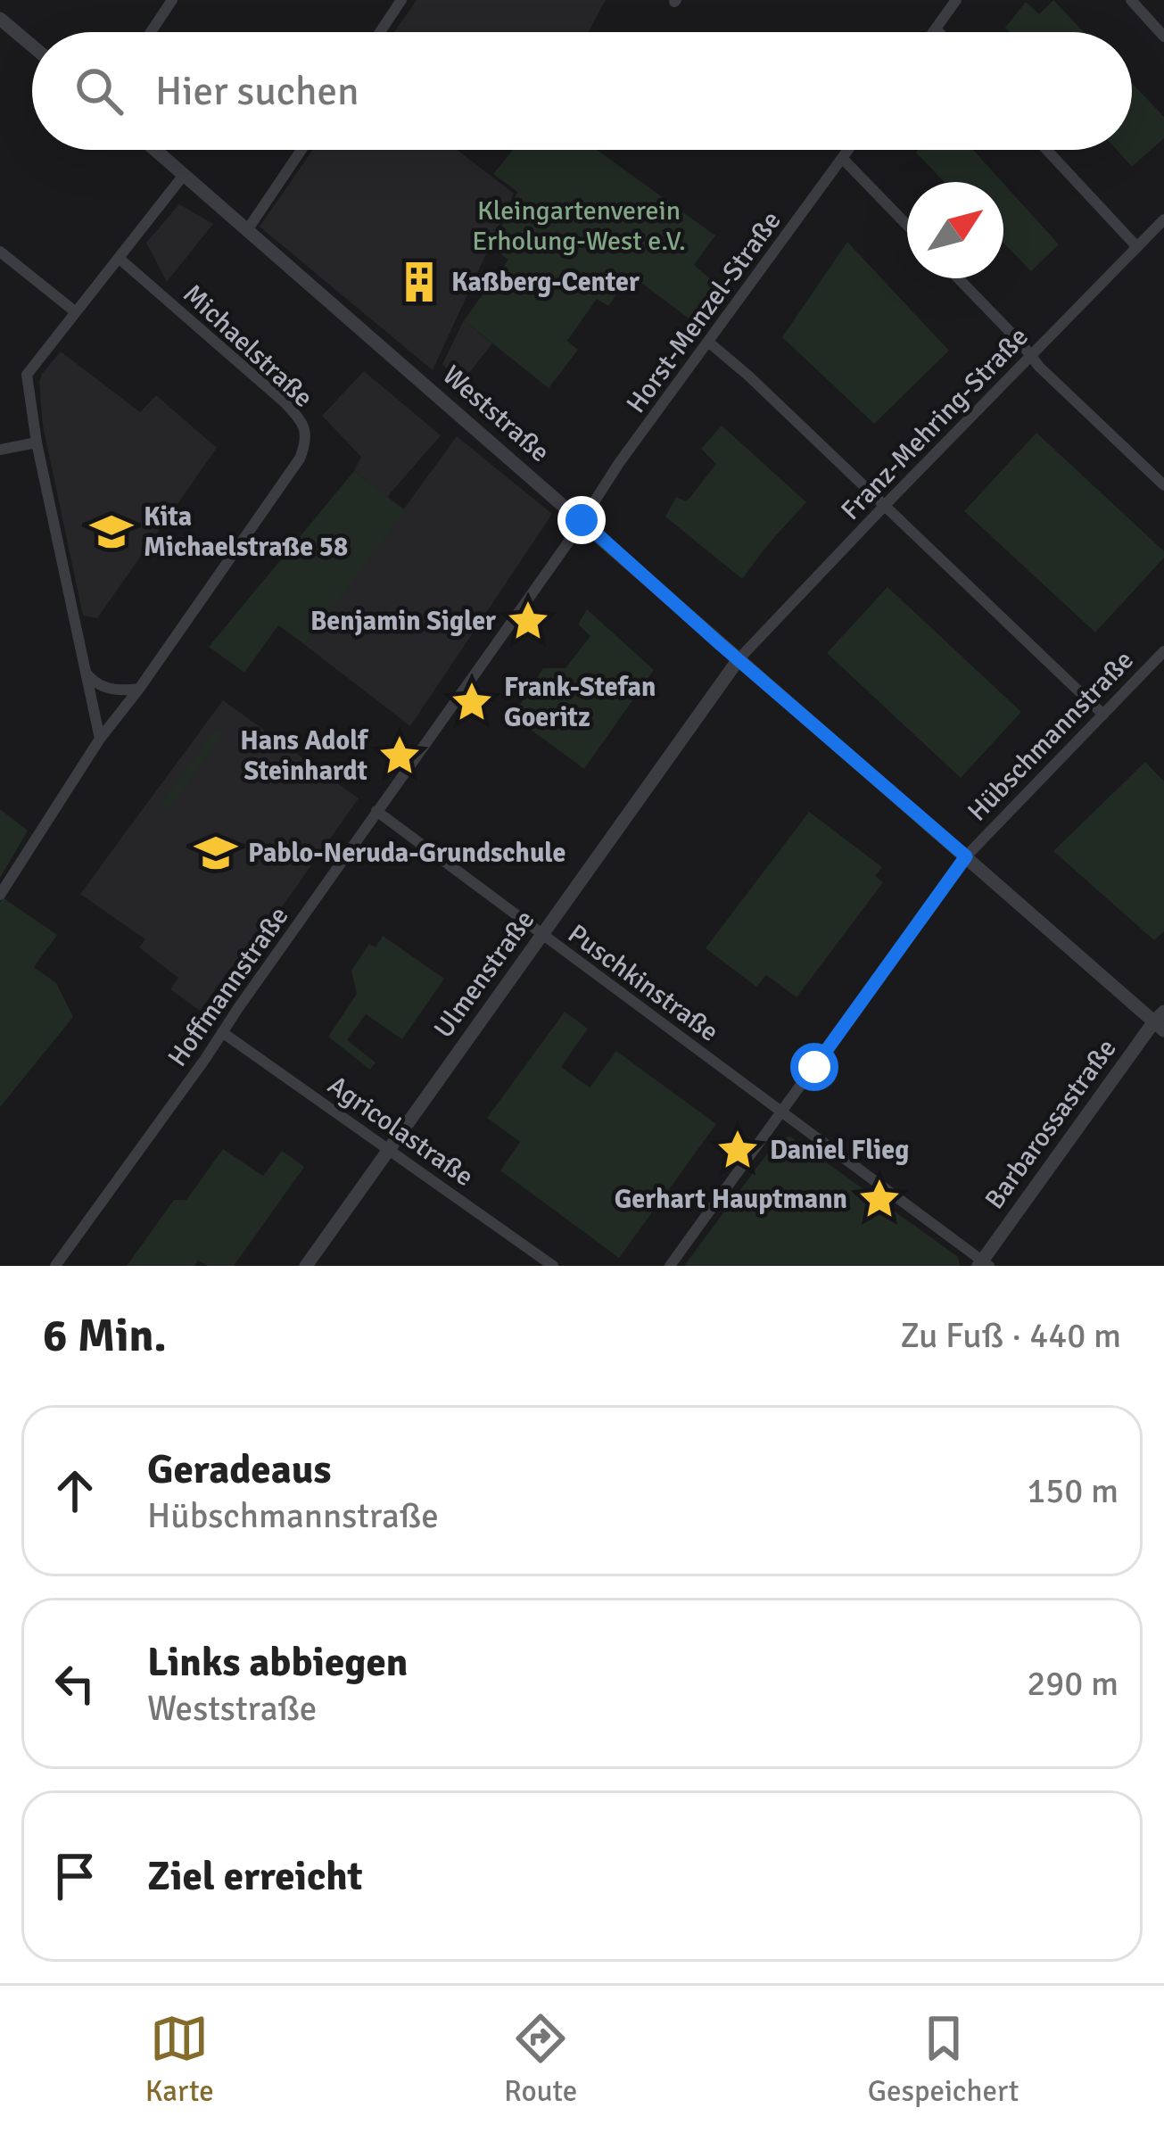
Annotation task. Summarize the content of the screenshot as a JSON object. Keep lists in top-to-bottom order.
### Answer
{
  "streets": {
    "street": [
      "Horst-Menzel-Straße",
      "Michaelstraße",
      "Weststraße",
      "Franz-Mehring-Straße",
      "Hübschmannstraße",
      "Ulmenstraße",
      "Puschkinstraße",
      "Hoffmannstraße",
      "Barbarossastraße",
      "Agricolastraße"
    ]
  },
  "crossings": [
    ["Horst-Menzel-Straße", "Weststraße"],
    ["Horst-Menzel-Straße", "Hoffmannstraße"],
    ["Weststraße", "Franz-Mehring-Straße"],
    ["Weststraße", "Hübschmannstraße"],
    ["Weststraße", "Ulmenstraße"],
    ["Weststraße", "Hoffmannstraße"],
    ["Weststraße", "Barbarossastraße"],
    ["Franz-Mehring-Straße", "Ulmenstraße"],
    ["Hübschmannstraße", "Puschkinstraße"],
    ["Ulmenstraße", "Puschkinstraße"],
    ["Ulmenstraße", "Agricolastraße"],
    ["Puschkinstraße", "Hoffmannstraße"],
    ["Puschkinstraße", "Barbarossastraße"],
    ["Hoffmannstraße", "Agricolastraße"]
  ],
  "parks": ["Kleingartenverein Erholung-West e.V."],
  "places": {
    "building": ["Kaßberg-Center"],
    "school or university": ["Kita Michaelstraße 58", "Pablo-Neruda-Grundschule"],
    "place": [
      "Benjamin Sigler",
      "Frank-Stefan Goeritz",
      "Hans Adolf Steinhardt",
      "Daniel Flieg",
      "Gerhart Hauptmann"
    ]
  },
  "north": "top right",
  "page": {
    "search": "Hier suchen",
    "heading": ["6 Min.", "Zu Fuß · 440 m"],
    "list": [
      ["Geradeaus", "Hübschmannstraße", "150 m"],
      ["Links abbiegen", "Weststraße", "290 m"],
      "Ziel erreicht"
    ],
    "nav": ["Karte", "Route", "Gespeichert"]
  }
}
